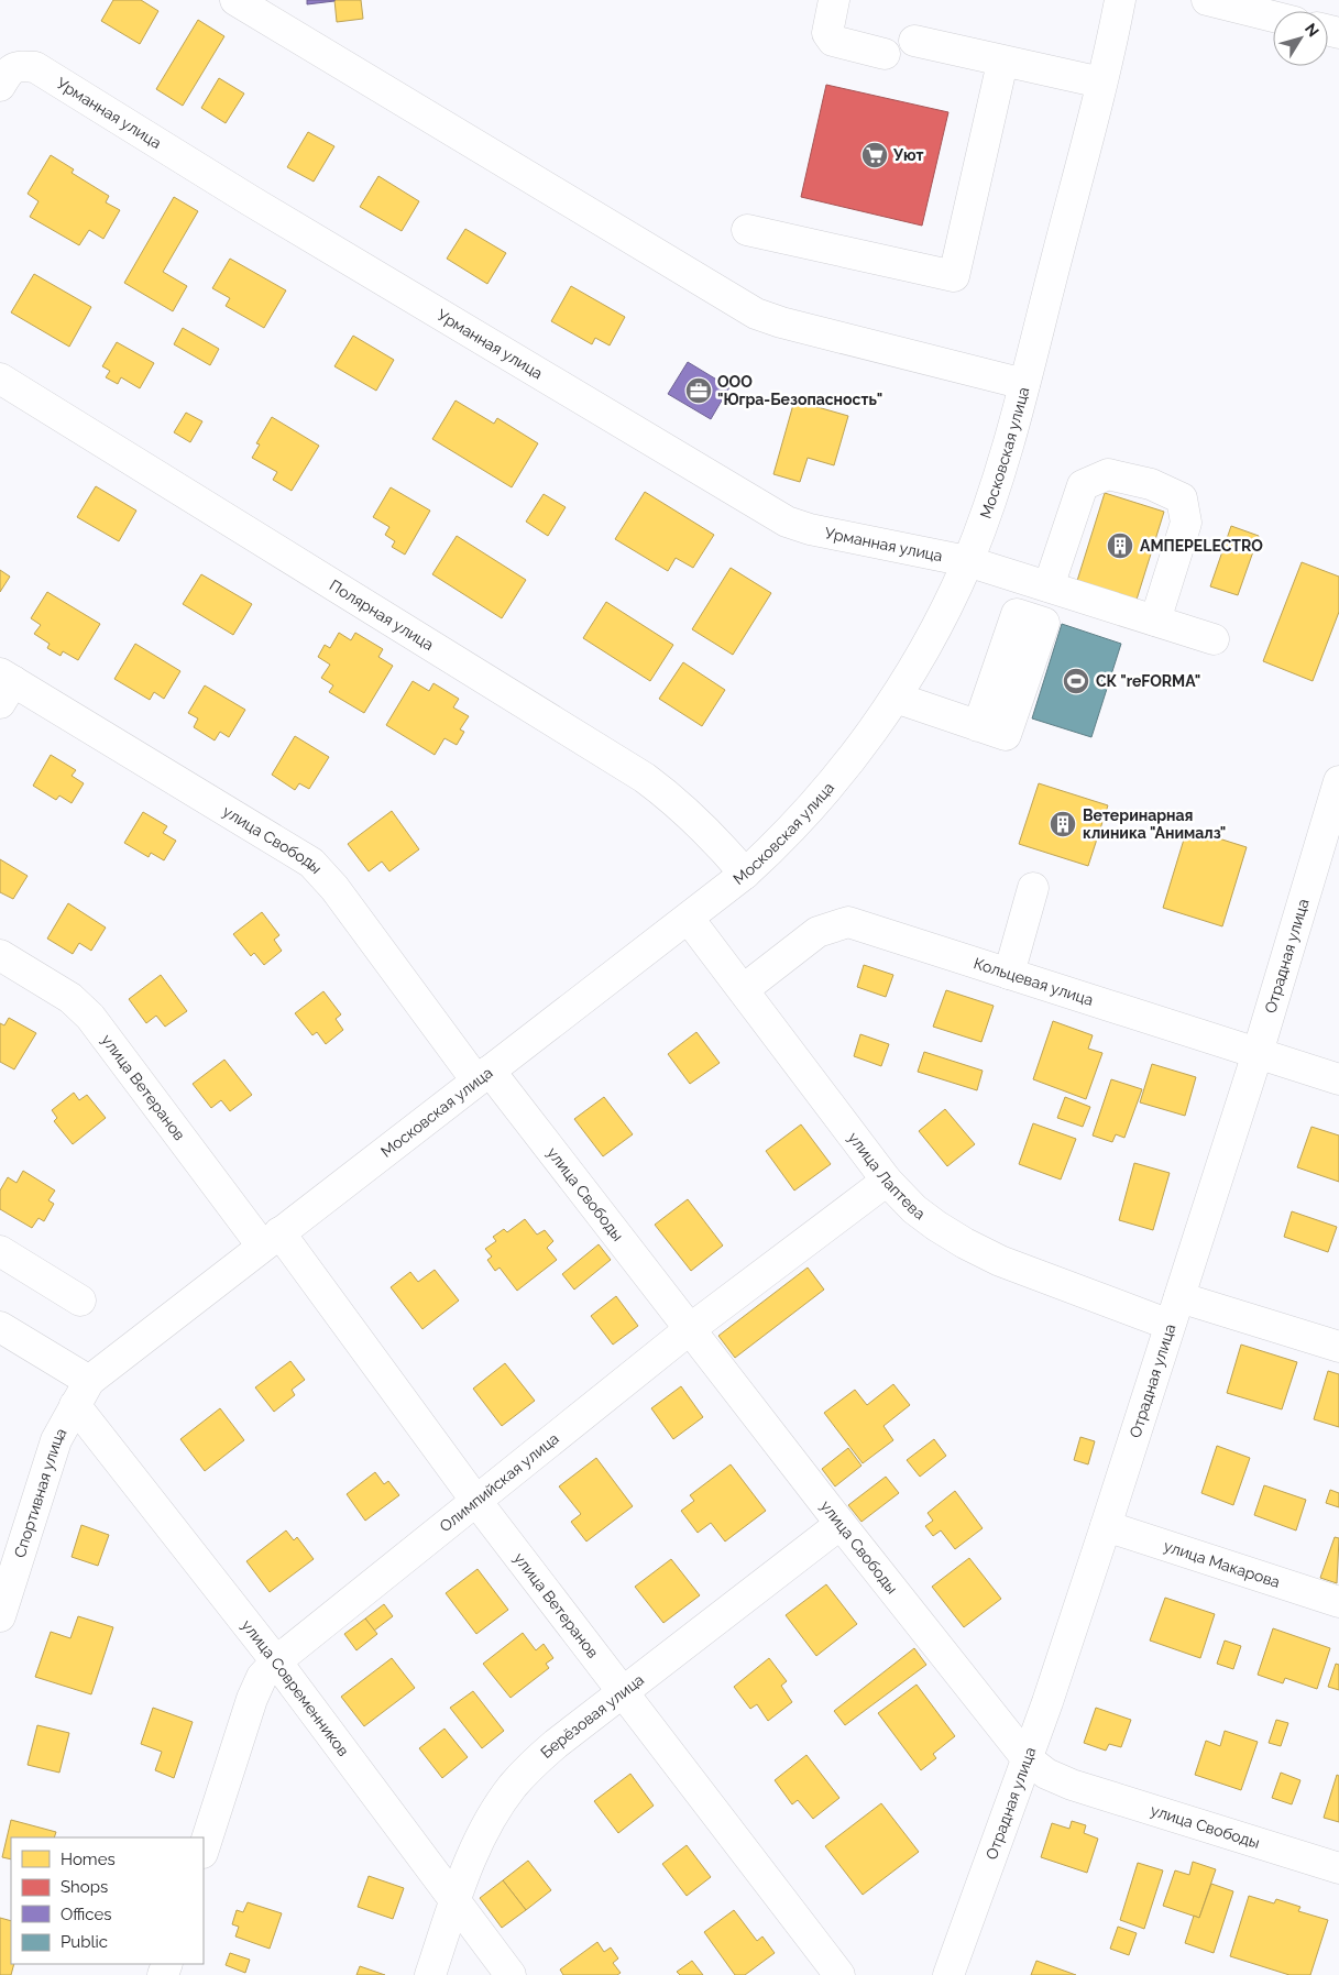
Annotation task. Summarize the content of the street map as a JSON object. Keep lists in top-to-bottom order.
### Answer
{
  "streets": {
    "street": [
      "Урманная улица",
      "Московская улица",
      "Полярная улица",
      "улица Свободы",
      "Отрадная улица",
      "Кольцевая улица",
      "улица Ветеранов",
      "улица Лаптева",
      "Олимпийская улица",
      "Спортивная улица",
      "улица Макарова",
      "улица Современников",
      "Берёзовая улица"
    ]
  },
  "crossings": [
    ["Урманная улица", "Московская улица"],
    ["Московская улица", "Полярная улица"],
    ["Московская улица", "улица Свободы"],
    ["Московская улица", "улица Ветеранов"],
    ["Московская улица", "улица Лаптева"],
    ["Московская улица", "Спортивная улица"],
    ["Московская улица", "улица Современников"],
    ["улица Свободы", "Отрадная улица"],
    ["улица Свободы", "Олимпийская улица"],
    ["улица Свободы", "Берёзовая улица"],
    ["Отрадная улица", "Кольцевая улица"],
    ["Отрадная улица", "улица Лаптева"],
    ["Отрадная улица", "улица Макарова"],
    ["Кольцевая улица", "улица Лаптева"],
    ["улица Ветеранов", "Олимпийская улица"],
    ["улица Ветеранов", "Берёзовая улица"],
    ["улица Лаптева", "Олимпийская улица"],
    ["Олимпийская улица", "улица Современников"],
    ["Спортивная улица", "улица Современников"],
    ["улица Современников", "Берёзовая улица"]
  ],
  "places": {
    "supermarket": ["Уют"],
    "office": ["ООО \"Югра-Безопасность\""],
    "building": ["АМПЕРELECTRO", "Ветеринарная клиника \"Анималз\""],
    "sports": ["СК \"reFORMA\""]
  },
  "legend": [
    "Homes",
    "Shops",
    "Offices",
    "Public"
  ],
  "north": "top right"
}
